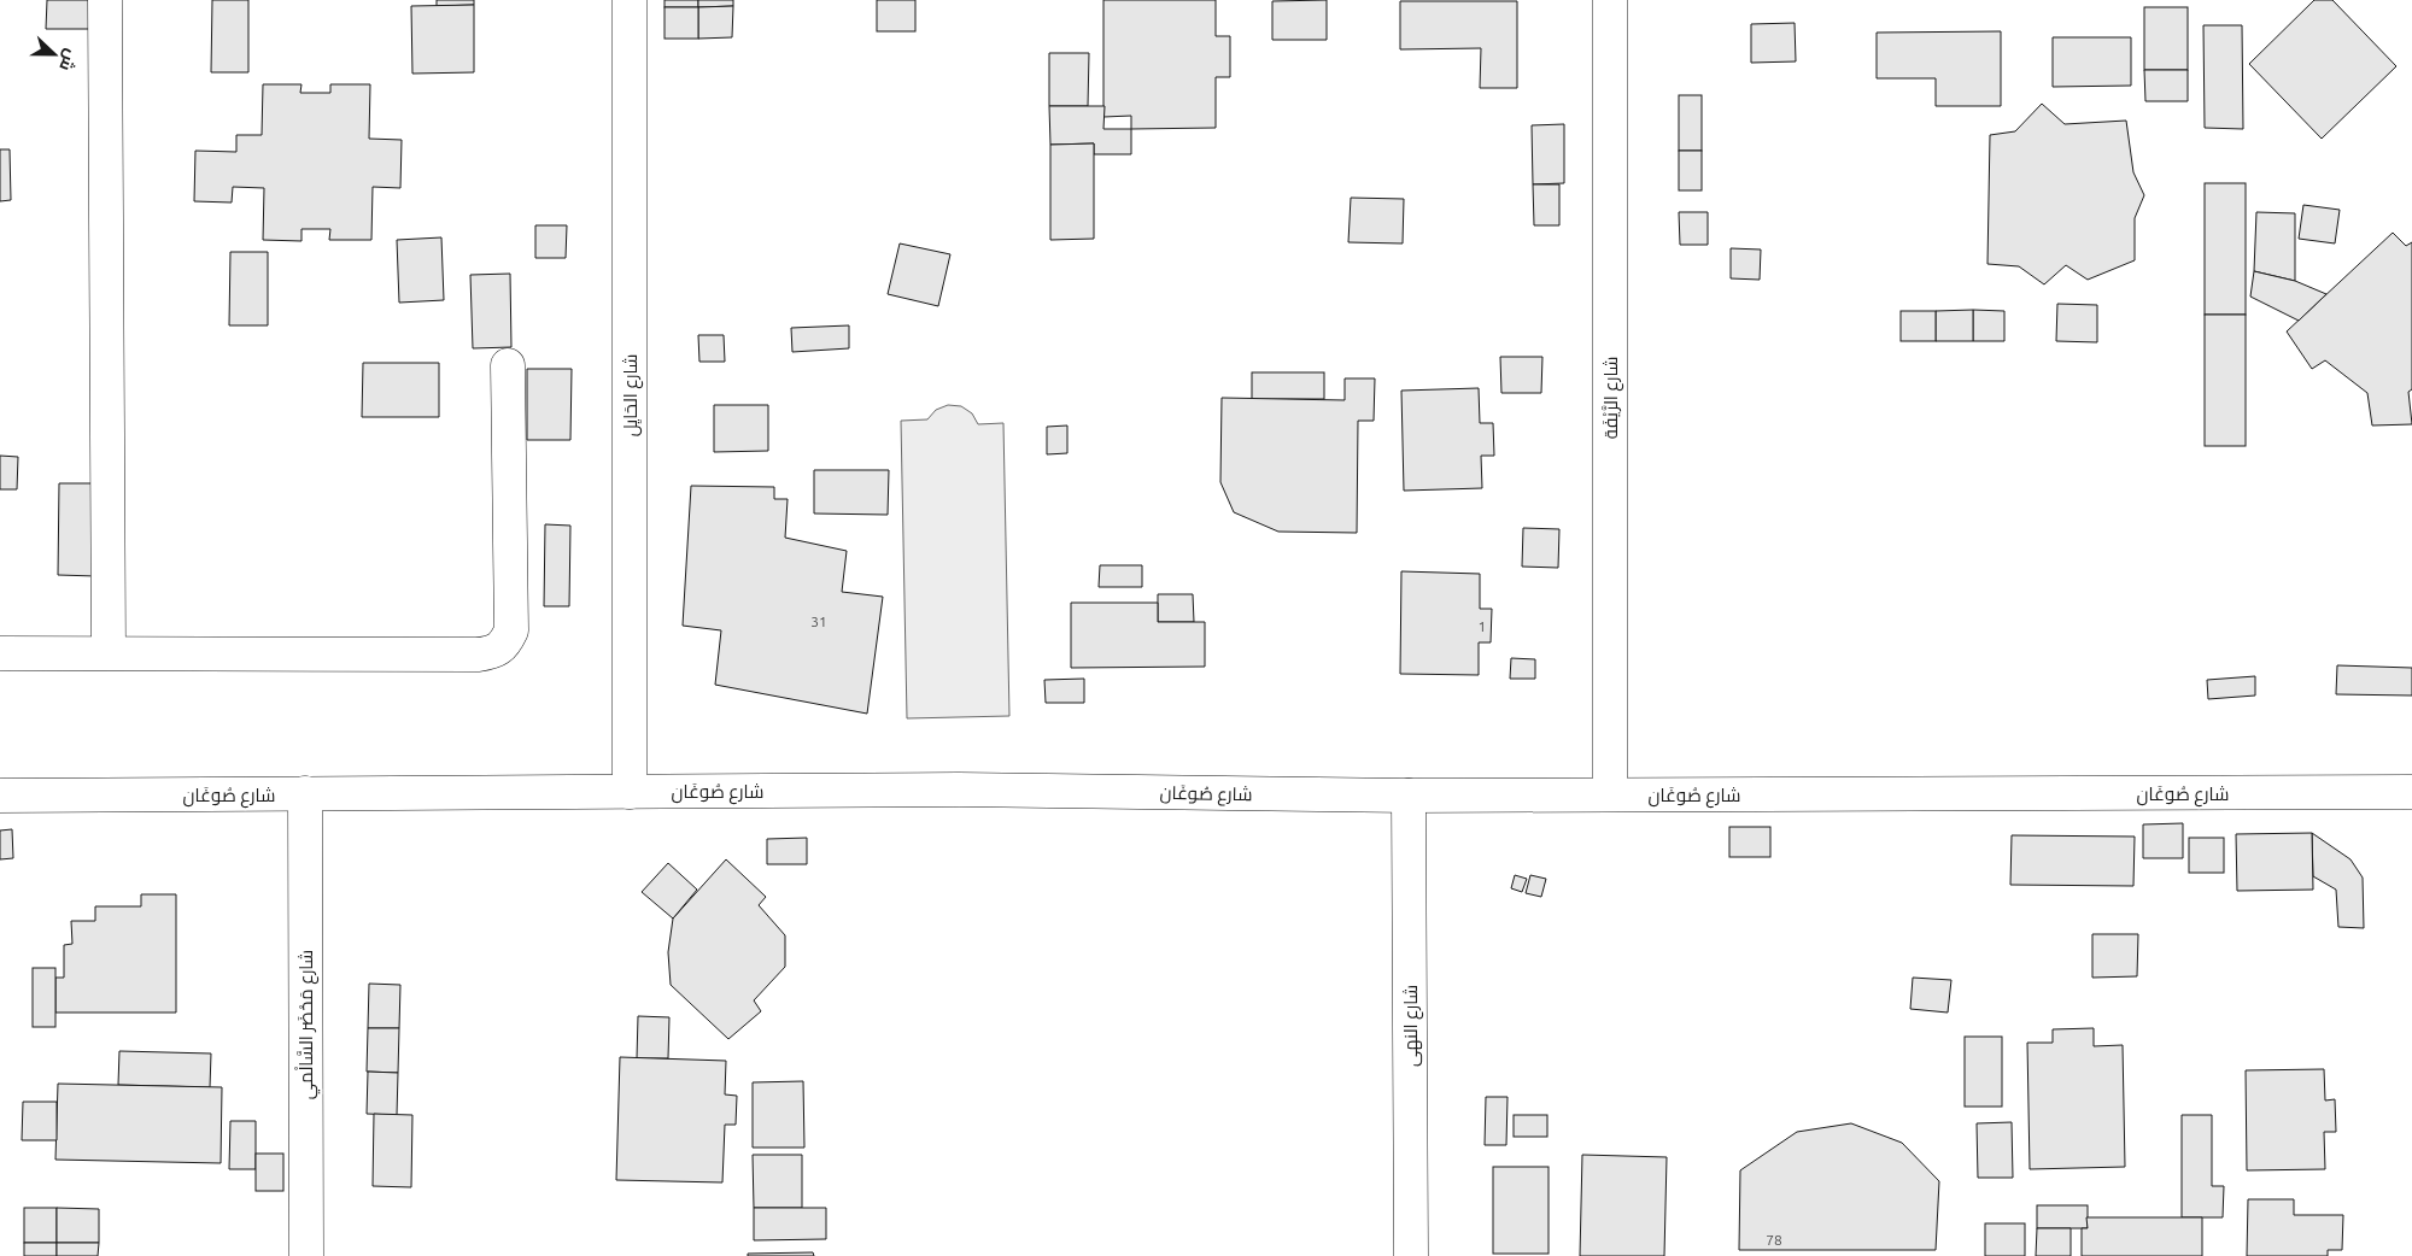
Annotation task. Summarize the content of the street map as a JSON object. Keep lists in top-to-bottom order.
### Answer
{
  "streets": {
    "street": [
      "شارع الحَايِل",
      "شارع الرَّيْفَة",
      "شارع صُوغَان",
      "شارع مَحْضَر السَّالْمي",
      "شارع النهى"
    ]
  },
  "crossings": [
    ["شارع الحَايِل", "شارع صُوغَان"],
    ["شارع الرَّيْفَة", "شارع صُوغَان"],
    ["شارع صُوغَان", "شارع مَحْضَر السَّالْمي"],
    ["شارع صُوغَان", "شارع النهى"]
  ],
  "house_numbers": ["31", "1", "78"],
  "north": "right"
}
